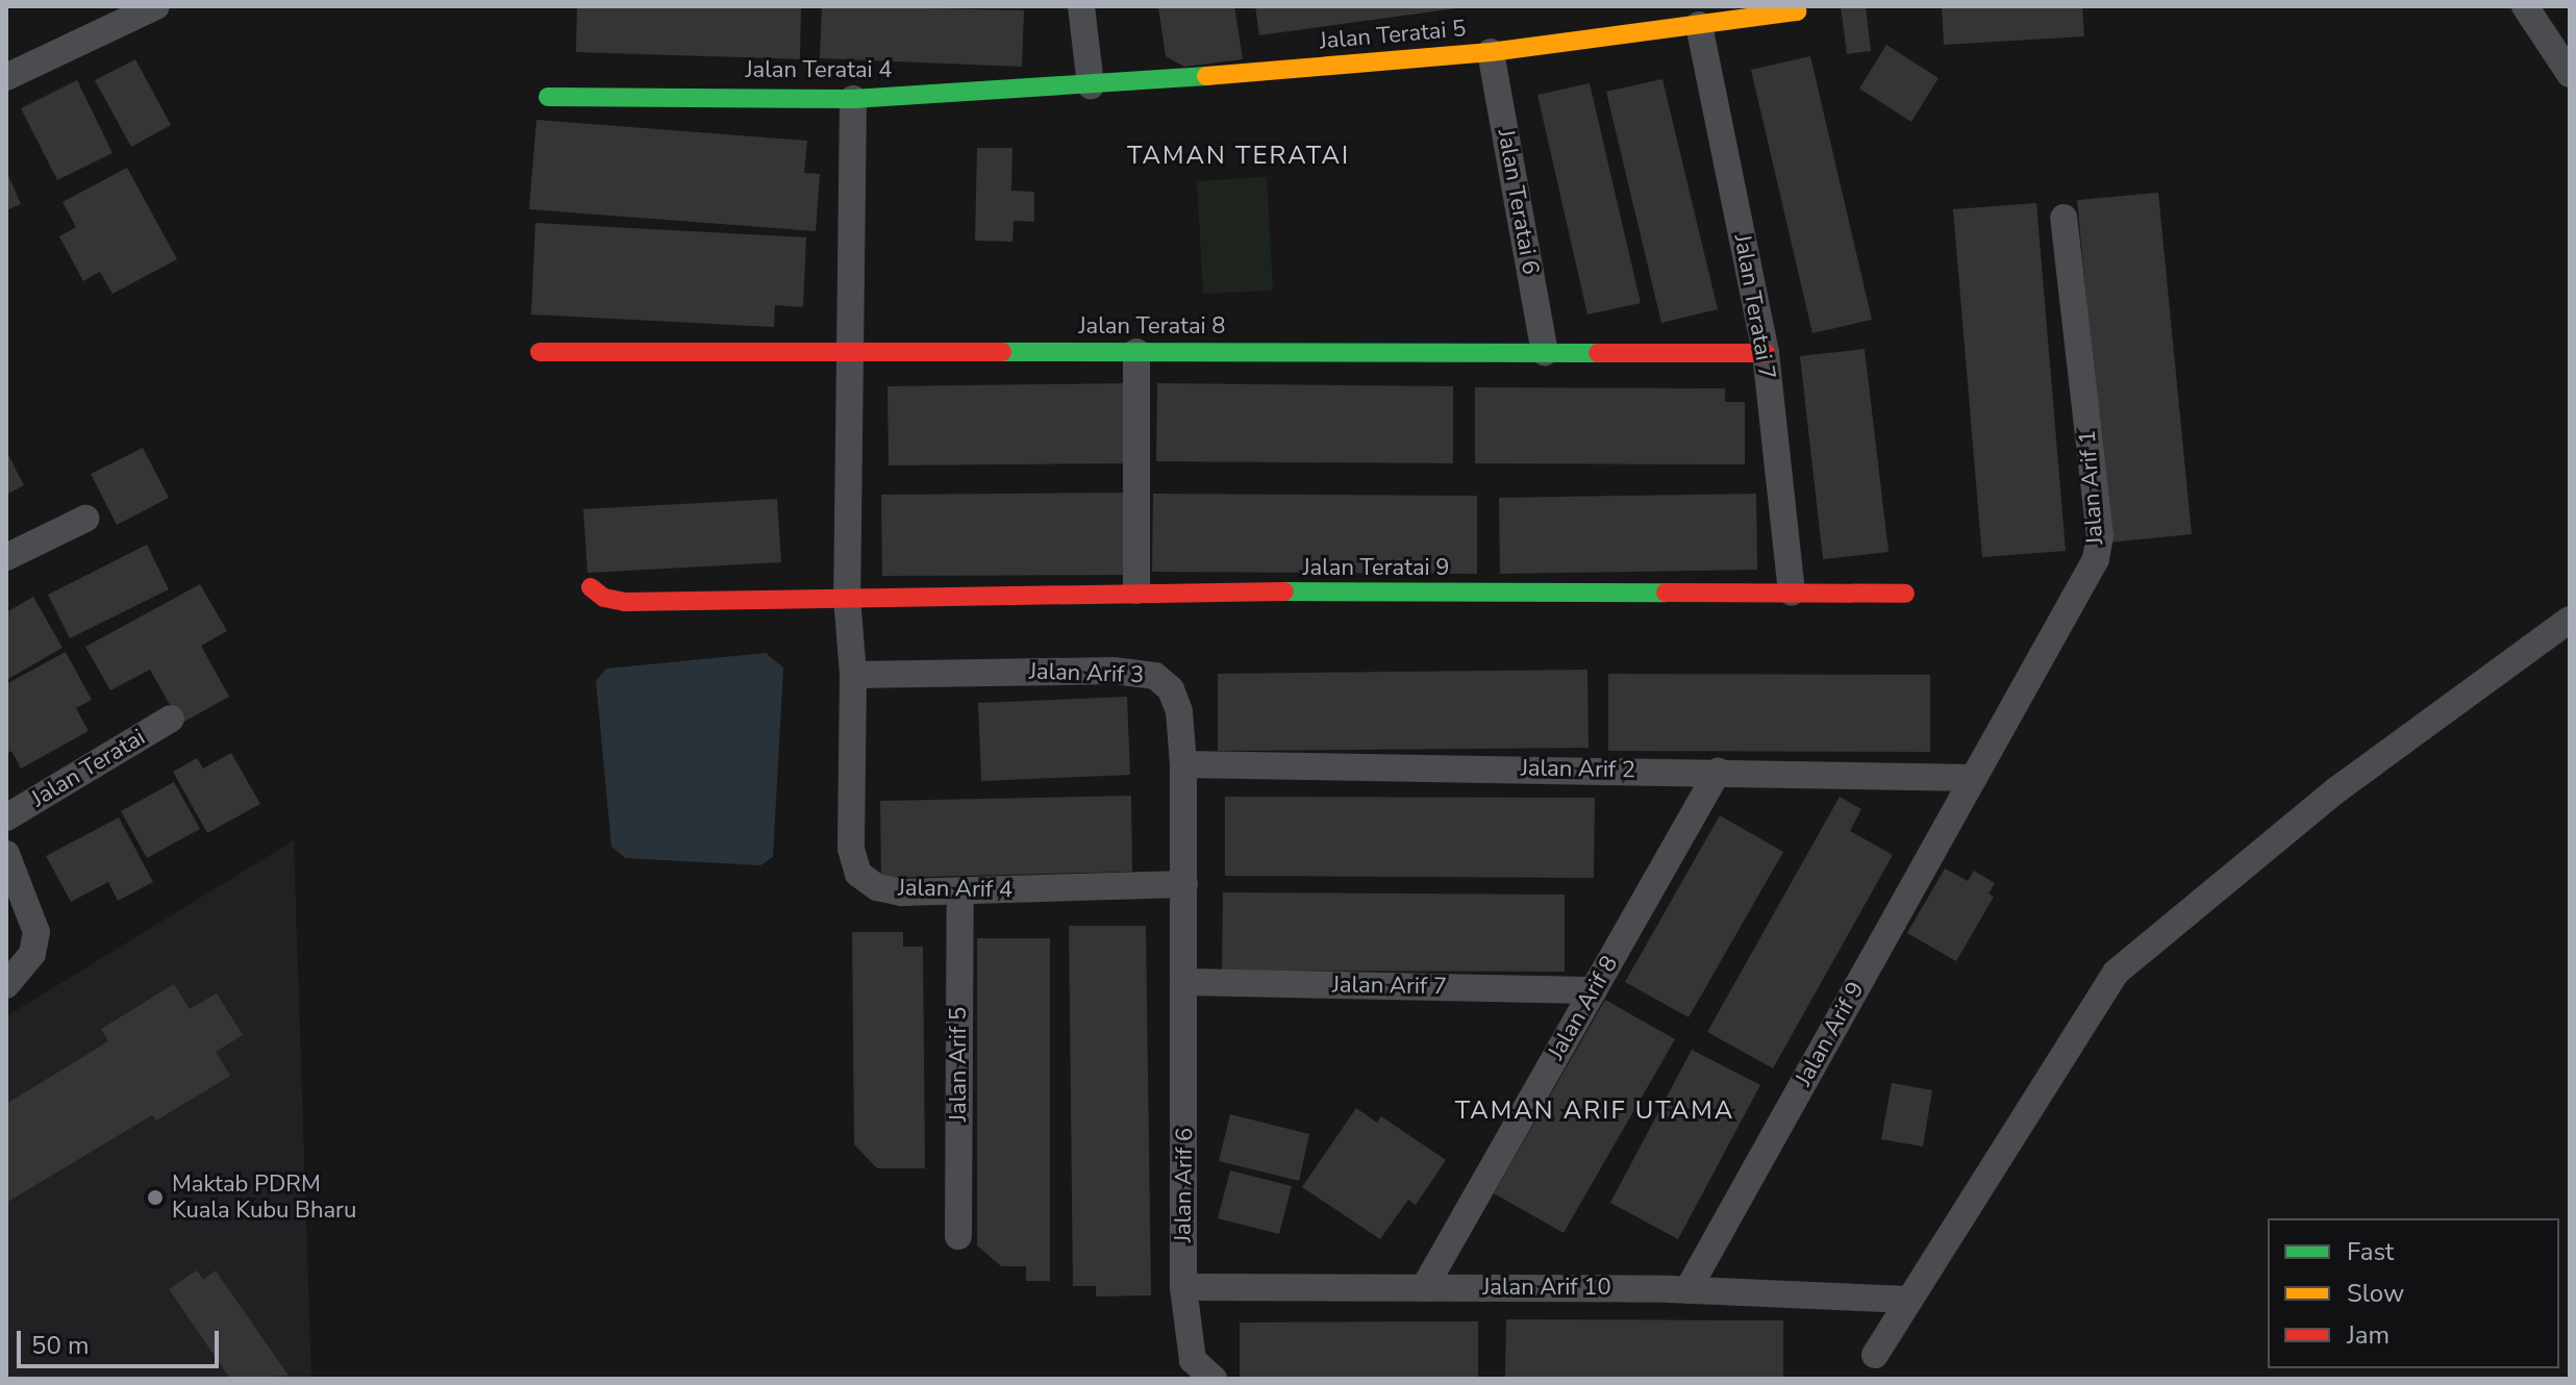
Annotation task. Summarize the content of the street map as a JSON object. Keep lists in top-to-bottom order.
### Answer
{
  "streets": {
    "street": [
      "Jalan Teratai 5",
      "Jalan Teratai 4",
      "Jalan Teratai 6",
      "Jalan Teratai 7",
      "Jalan Teratai 8",
      "Jalan Arif 1",
      "Jalan Teratai 9",
      "Jalan Arif 3",
      "Jalan Teratai",
      "Jalan Arif 2",
      "Jalan Arif 4",
      "Jalan Arif 7",
      "Jalan Arif 8",
      "Jalan Arif 9",
      "Jalan Arif 5",
      "Jalan Arif 6",
      "Jalan Arif 10"
    ]
  },
  "crossings": [
    ["Jalan Teratai 5", "Jalan Teratai 4"],
    ["Jalan Teratai 5", "Jalan Teratai 6"],
    ["Jalan Teratai 5", "Jalan Teratai 7"],
    ["Jalan Teratai 4", "Jalan Arif 4"],
    ["Jalan Teratai 6", "Jalan Teratai 8"],
    ["Jalan Teratai 7", "Jalan Teratai 8"],
    ["Jalan Teratai 7", "Jalan Teratai 9"],
    ["Jalan Teratai 8", "Jalan Arif 4"],
    ["Jalan Arif 1", "Jalan Arif 2"],
    ["Jalan Arif 1", "Jalan Arif 9"],
    ["Jalan Teratai 9", "Jalan Arif 4"],
    ["Jalan Arif 3", "Jalan Arif 2"],
    ["Jalan Arif 3", "Jalan Arif 4"],
    ["Jalan Arif 3", "Jalan Arif 7"],
    ["Jalan Arif 3", "Jalan Arif 6"],
    ["Jalan Arif 2", "Jalan Arif 8"],
    ["Jalan Arif 2", "Jalan Arif 9"],
    ["Jalan Arif 4", "Jalan Arif 5"],
    ["Jalan Arif 7", "Jalan Arif 8"],
    ["Jalan Arif 7", "Jalan Arif 6"],
    ["Jalan Arif 8", "Jalan Arif 10"],
    ["Jalan Arif 9", "Jalan Arif 10"],
    ["Jalan Arif 6", "Jalan Arif 10"]
  ],
  "districts": ["TAMAN TERATAI", "TAMAN ARIF UTAMA"],
  "places": ["Maktab PDRM Kuala Kubu Bharu"],
  "legend": ["Fast", "Slow", "Jam"],
  "scale_bar": "50 m"
}
